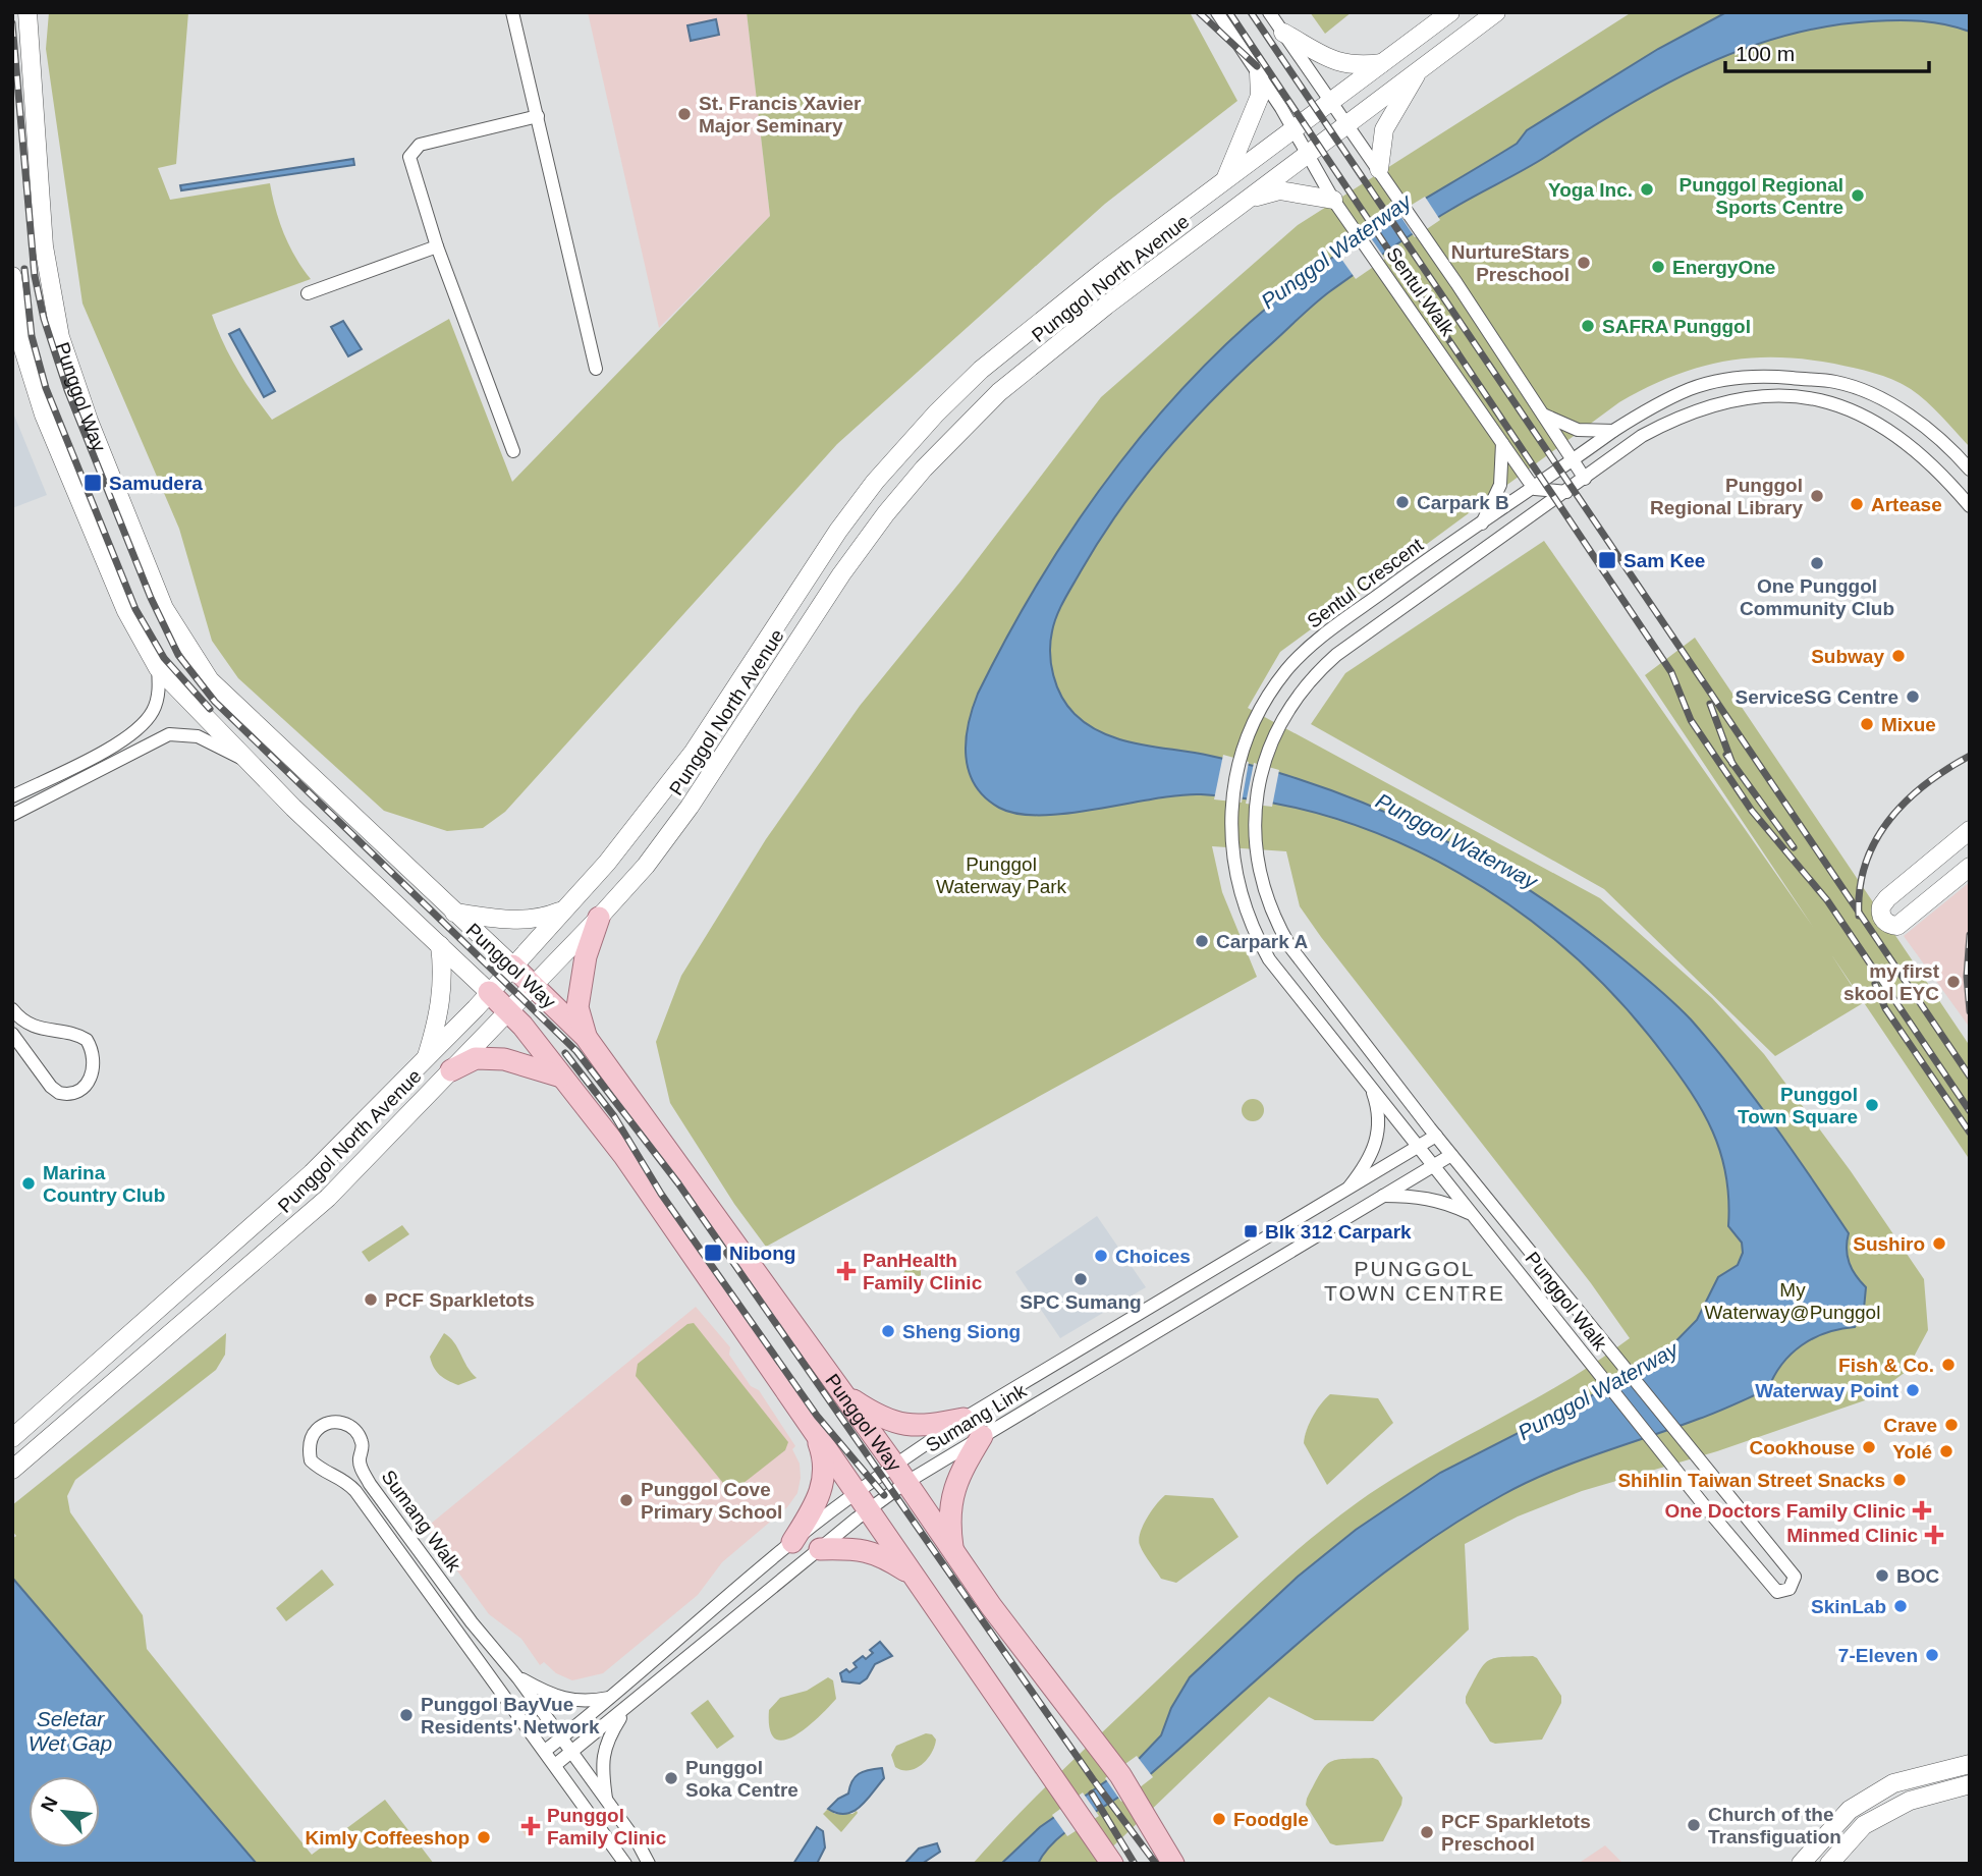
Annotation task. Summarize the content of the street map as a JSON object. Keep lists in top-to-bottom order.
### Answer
{
  "streets": {
    "main road": ["Punggol North Avenue", "Punggol Way"],
    "street": [
      "Sentul Walk",
      "Sentul Crescent",
      "Punggol Walk",
      "Sumang Link",
      "Sumang Walk"
    ]
  },
  "crossings": [
    ["Punggol North Avenue", "Sentul Walk"],
    ["Punggol North Avenue", "Punggol Way"],
    ["Sentul Walk", "Sentul Crescent"],
    ["Punggol Way", "Sumang Link"],
    ["Sentul Crescent", "Punggol Walk"],
    ["Sentul Crescent", "Sumang Link"],
    ["Punggol Walk", "Sumang Link"],
    ["Sumang Link", "Sumang Walk"]
  ],
  "districts": ["PUNGGOL TOWN CENTRE"],
  "water": ["Punggol Waterway", "Seletar Wet Gap"],
  "parks": ["Punggol Waterway Park", "My Waterway@Punggol"],
  "places": {
    "other": [
      "St. Francis Xavier Major Seminary",
      "Yoga Inc.",
      "Punggol Regional Sports Centre",
      "NurtureStars Preschool",
      "EnergyOne",
      "SAFRA Punggol",
      "Punggol Regional Library",
      "Carpark B",
      "Artease",
      "One Punggol Community Club",
      "Subway",
      "ServiceSG Centre",
      "Mixue",
      "Carpark A",
      "my first skool EYC",
      "Punggol Town Square",
      "Marina Country Club",
      "Sushiro",
      "Choices",
      "SPC Sumang",
      "PCF Sparkletots",
      "Sheng Siong",
      "Fish & Co.",
      "Waterway Point",
      "Crave",
      "Cookhouse",
      "Yolé",
      "Shihlin Taiwan Street Snacks",
      "Punggol Cove Primary School",
      "BOC",
      "SkinLab",
      "7-Eleven",
      "Punggol BayVue Residents' Network",
      "Punggol Soka Centre",
      "Foodgle",
      "Church of the Transfiguation",
      "PCF Sparkletots Preschool",
      "Kimly Coffeeshop"
    ],
    "transit": [
      "Samudera",
      "Sam Kee",
      "Blk 312 Carpark",
      "Nibong"
    ],
    "health": [
      "PanHealth Family Clinic",
      "One Doctors Family Clinic",
      "Minmed Clinic",
      "Punggol Family Clinic"
    ]
  },
  "scale_bar": "100 m",
  "north": "top left"
}
